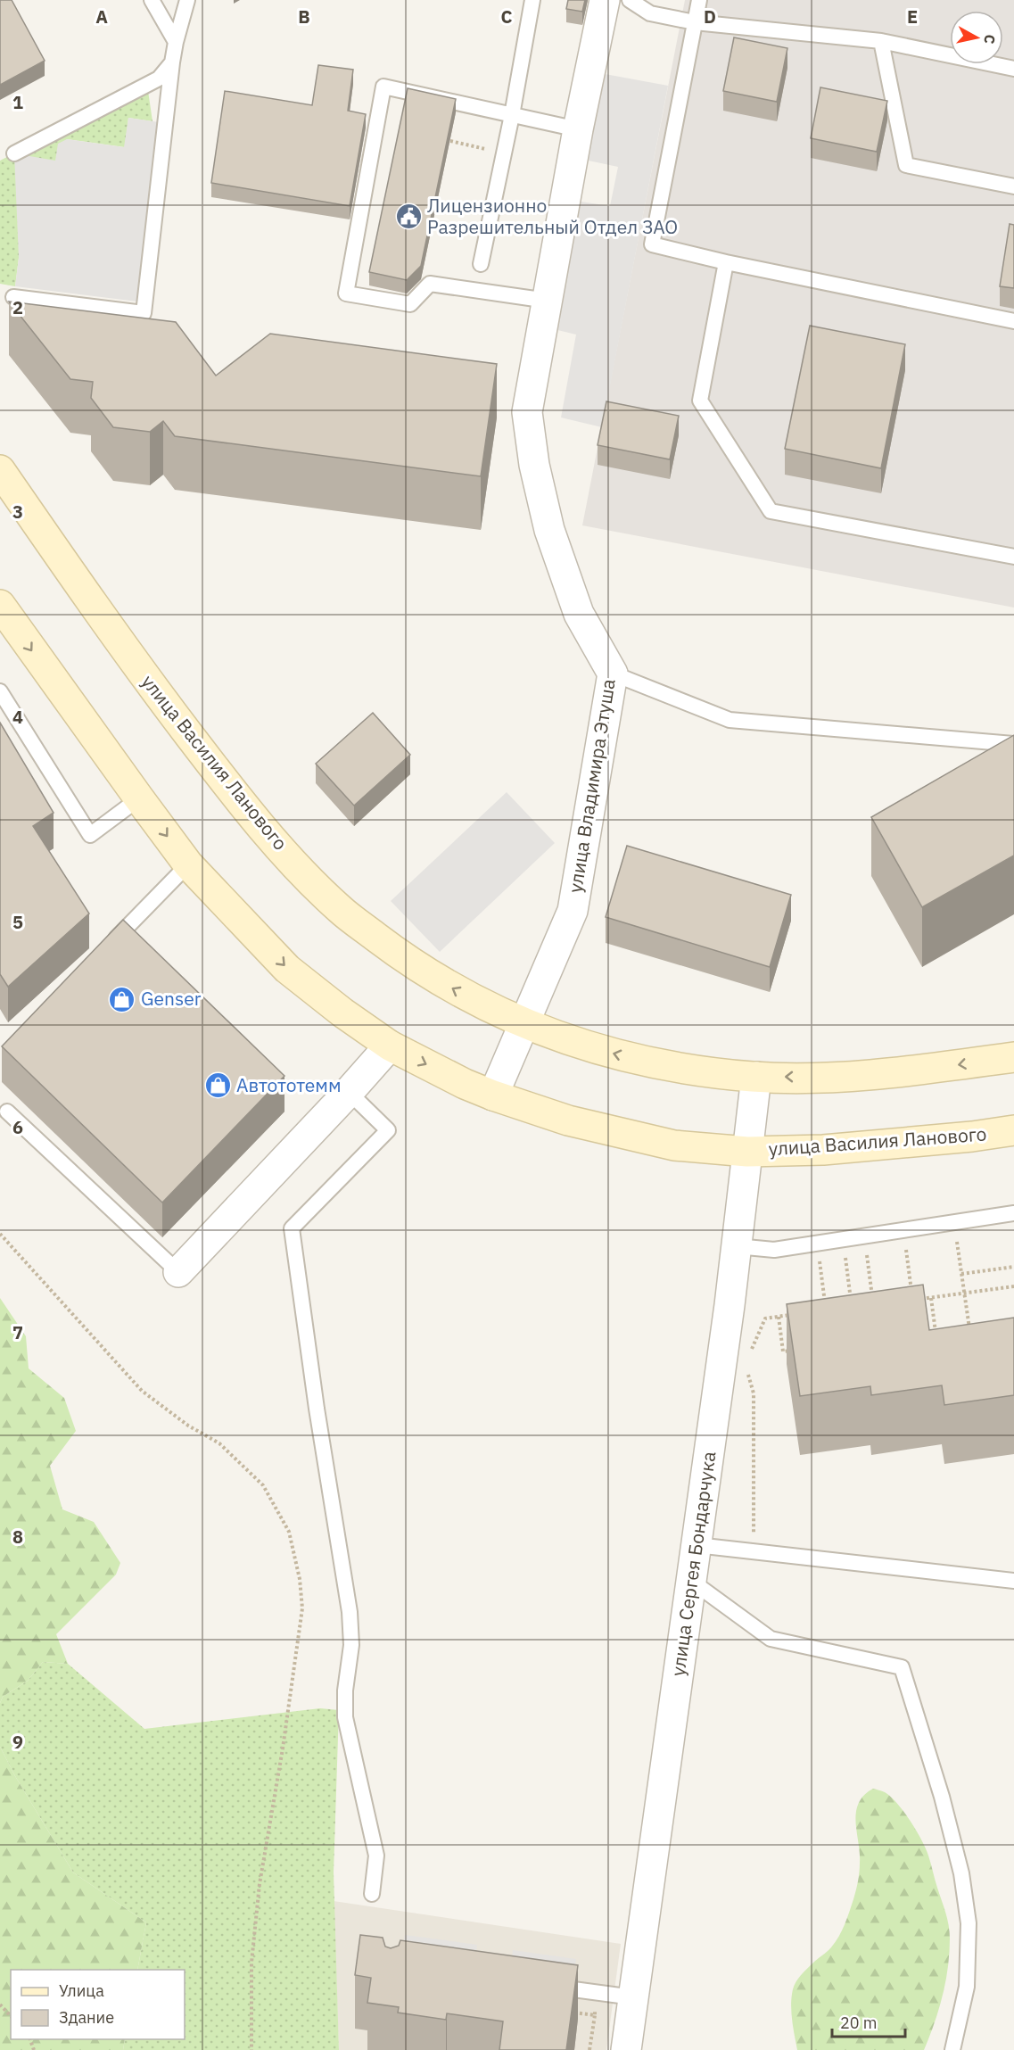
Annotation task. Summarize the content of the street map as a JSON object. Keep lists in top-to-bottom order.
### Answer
{
  "streets": {
    "street": ["улица Василия Ланового", "улица Владимира Этуша", "улица Сергея Бондарчука"]
  },
  "crossings": [
    ["улица Василия Ланового", "улица Владимира Этуша"],
    ["улица Василия Ланового", "улица Сергея Бондарчука"]
  ],
  "places": {
    "public building": ["Лицензионно Разрешительный Отдел ЗАО"],
    "shop": ["Genser", "Автототемм"]
  },
  "legend": ["Улица", "Здание"],
  "scale_bar": "20 m",
  "north": "right",
  "grid": {
    "columns": [
      "A",
      "B",
      "C",
      "D",
      "E"
    ],
    "rows": [
      "1",
      "2",
      "3",
      "4",
      "5",
      "6",
      "7",
      "8",
      "9"
    ]
  }
}
